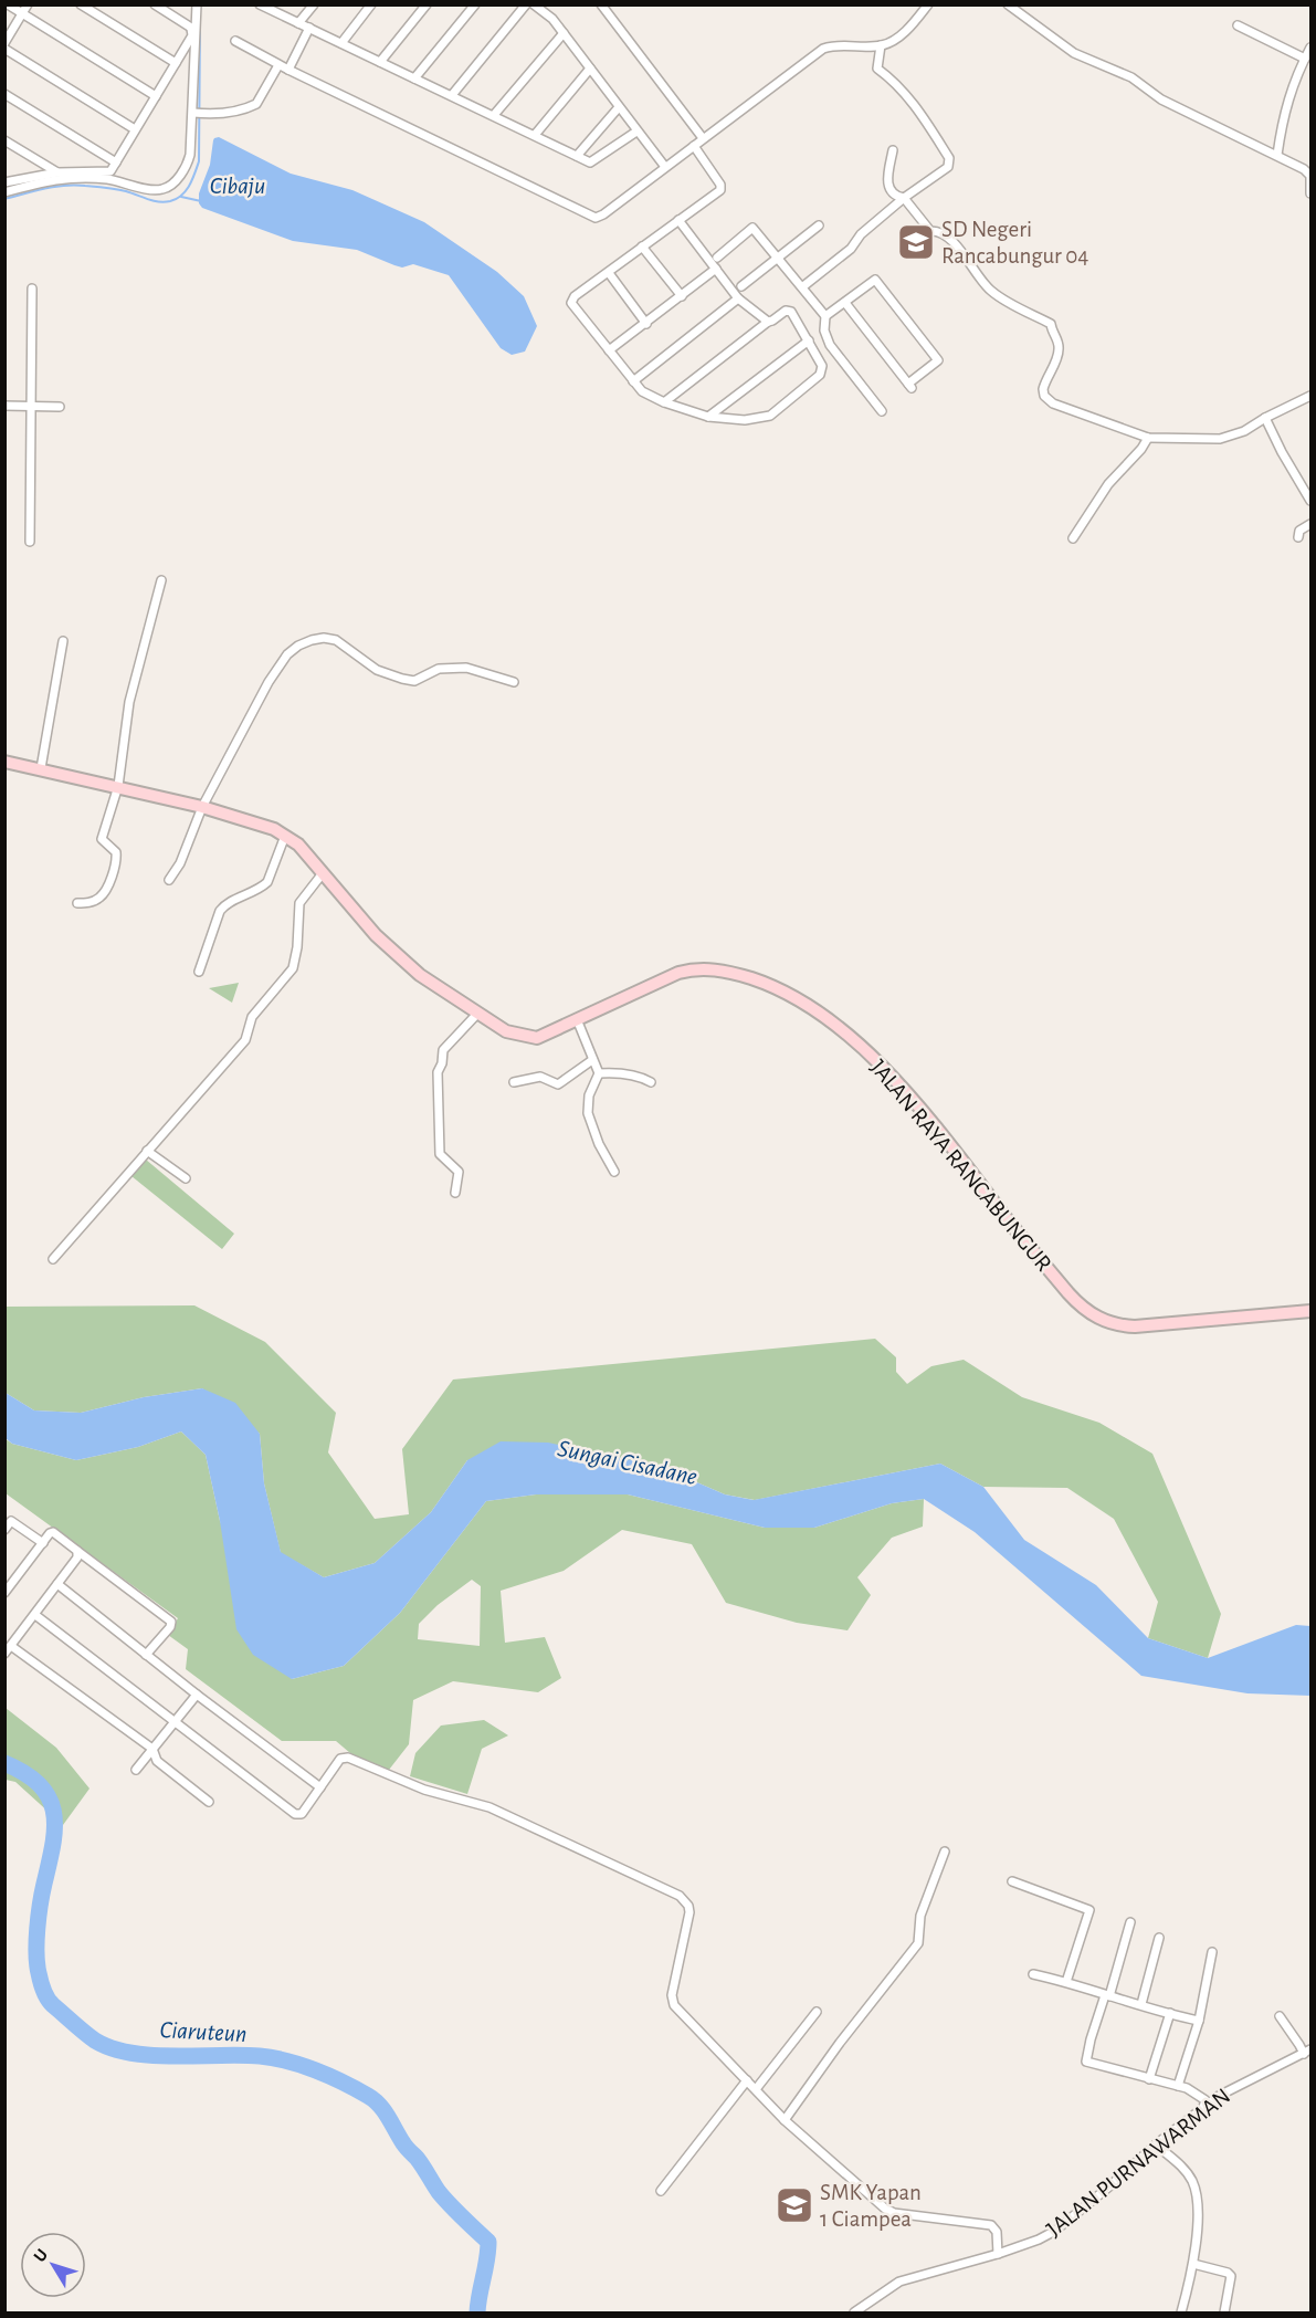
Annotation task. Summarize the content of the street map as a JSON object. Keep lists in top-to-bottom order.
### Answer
{
  "streets": {
    "main road": ["JALAN RAYA RANCABUNGUR"],
    "street": ["JALAN PURNAWARMAN"]
  },
  "water": ["Cibaju", "Sungai Cisadane", "Ciaruteun"],
  "places": {
    "school or university": ["SD Negeri Rancabungur 04", "SMK Yapan 1 Ciampea"]
  },
  "north": "top left"
}
